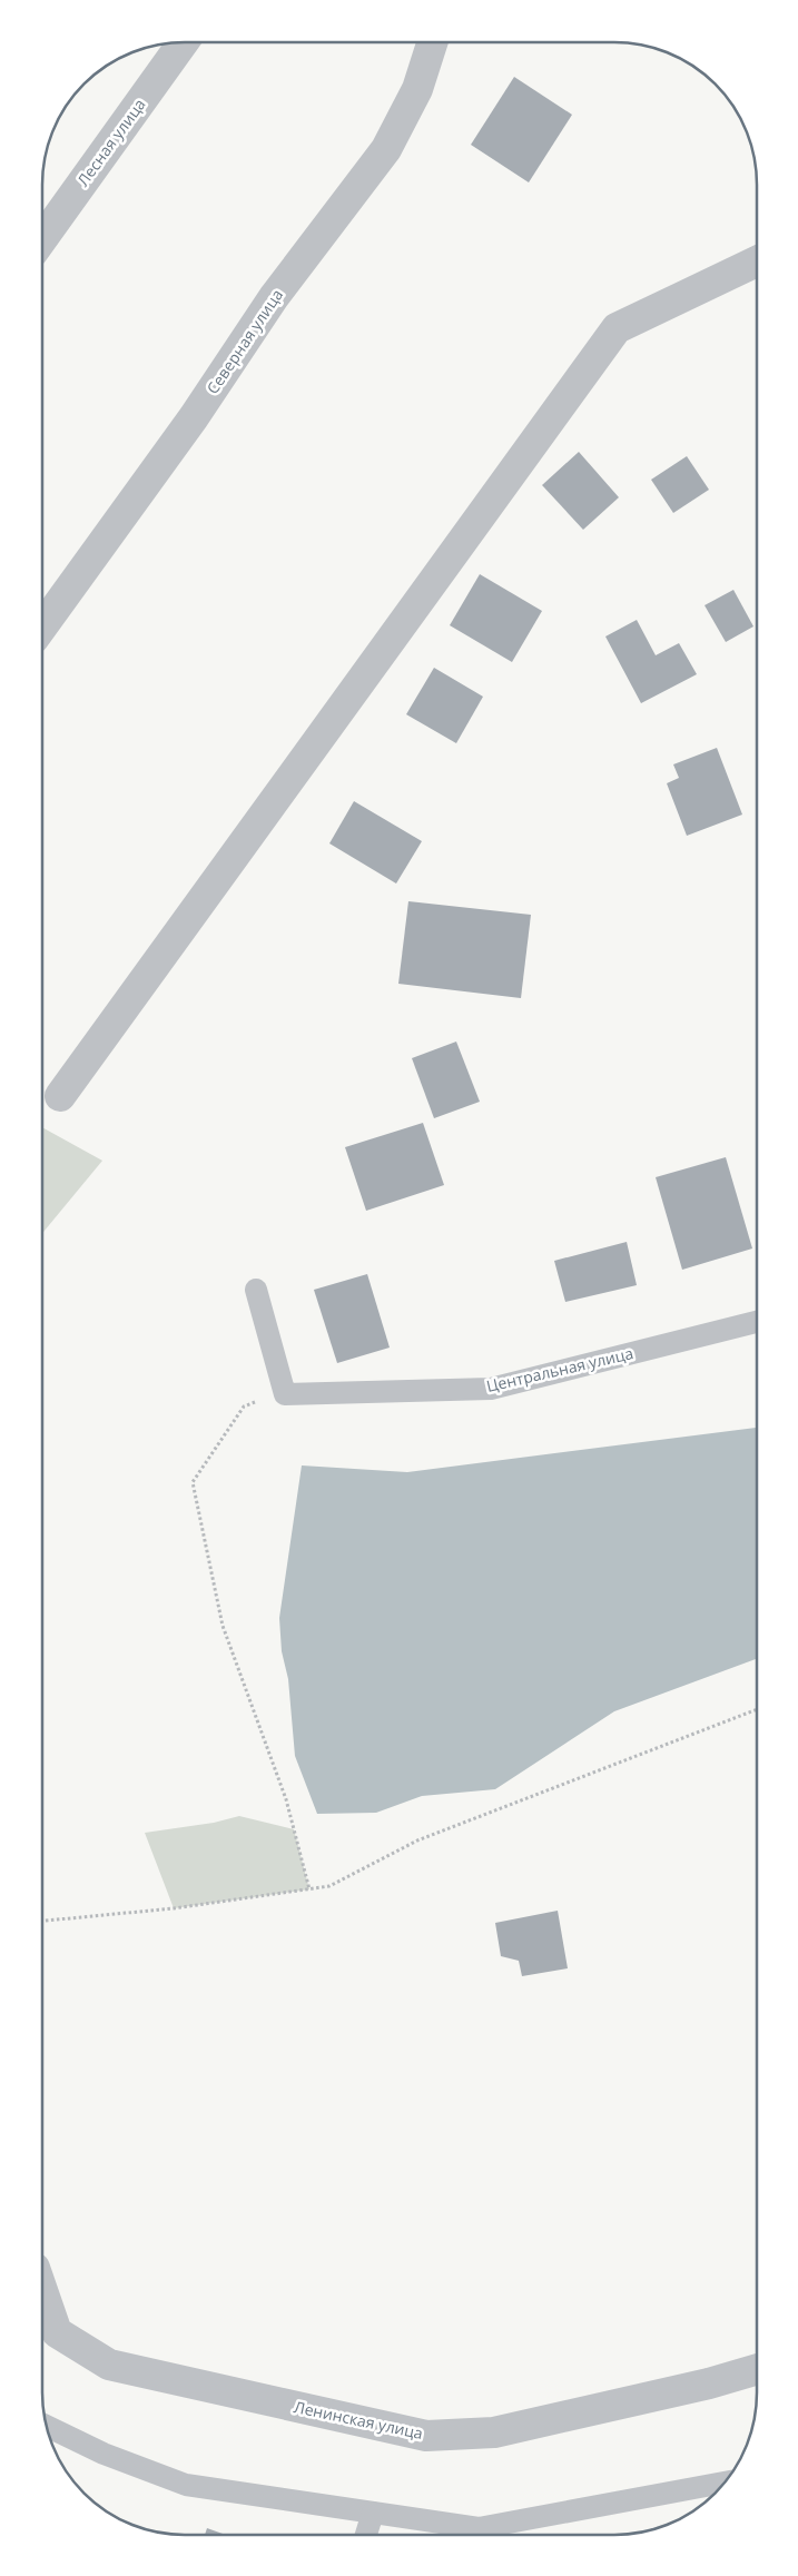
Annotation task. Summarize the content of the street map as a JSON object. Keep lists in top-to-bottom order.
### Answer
{
  "streets": {
    "street": ["Лесная улица", "Северная улица", "Ленинская улица"],
    "lane": ["Центральная улица"]
  }
}
